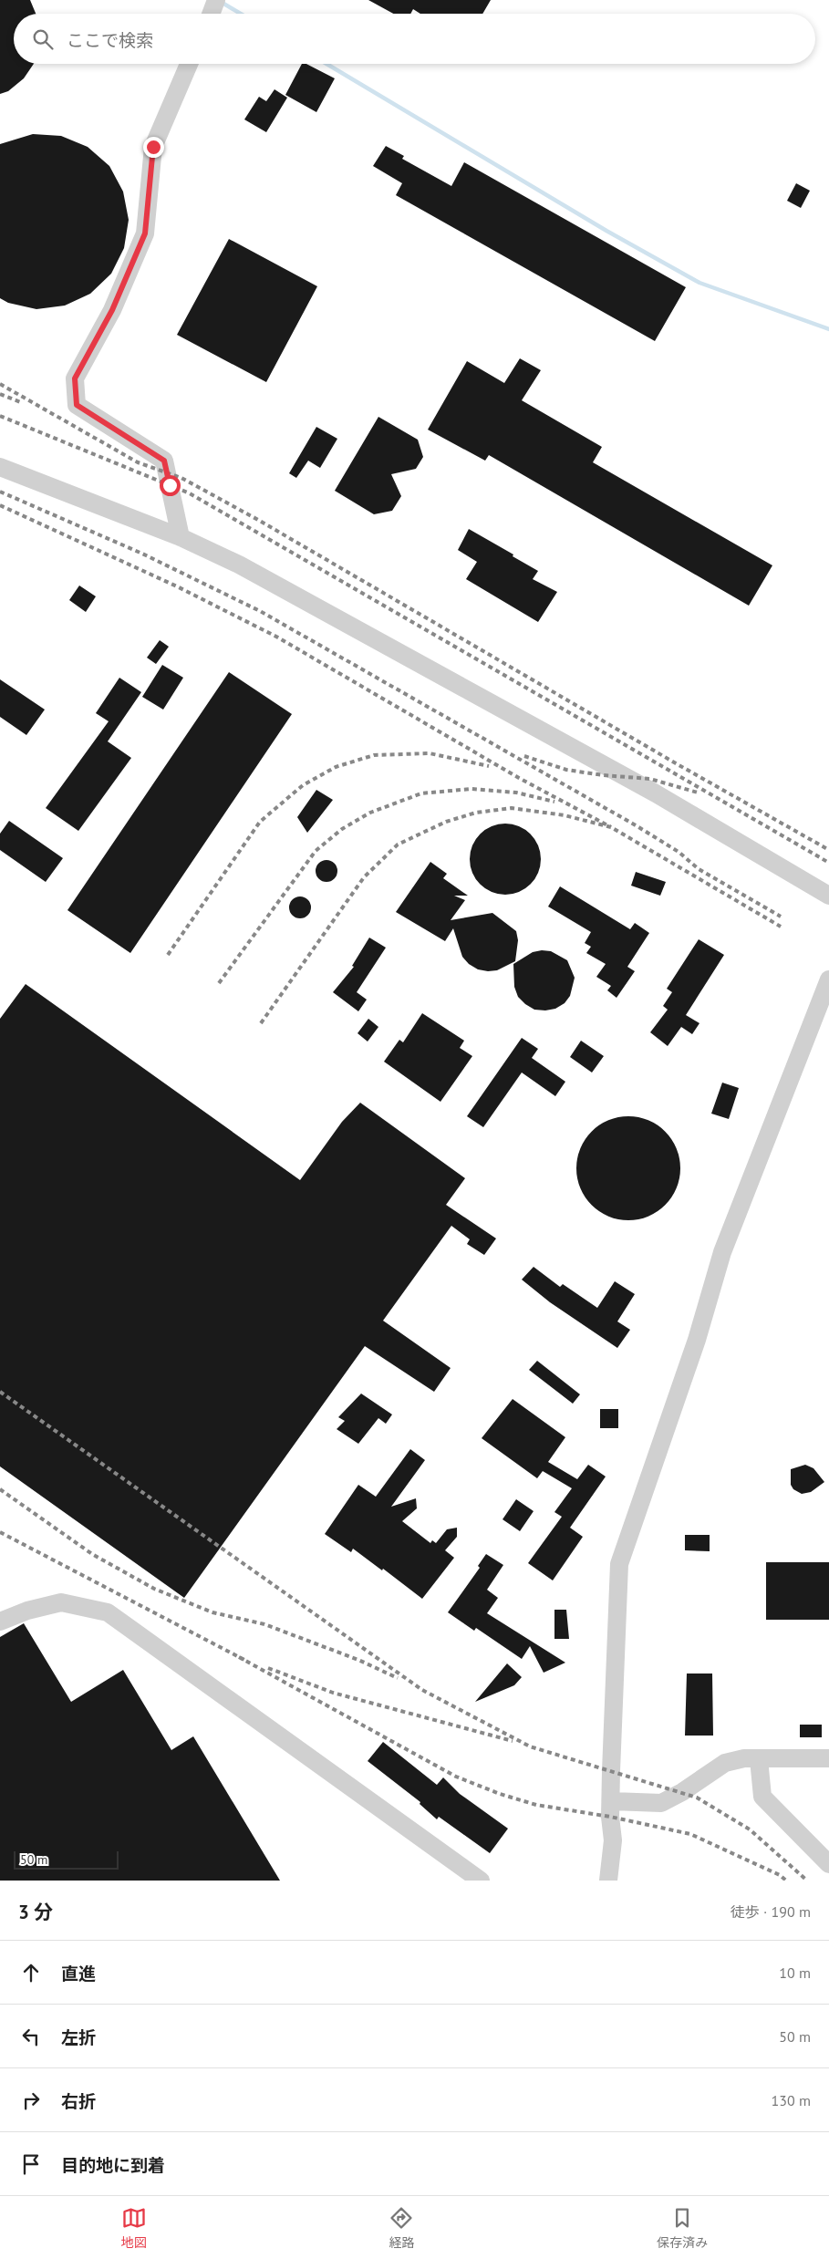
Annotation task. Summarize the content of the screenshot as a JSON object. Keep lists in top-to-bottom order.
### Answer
{
  "scale_bar": "50 m",
  "page": {
    "search": "ここで検索",
    "scale": "50 m",
    "heading": ["3 分", "徒歩 · 190 m"],
    "list": [
      ["直進", "10 m"],
      ["左折", "50 m"],
      ["右折", "130 m"],
      "目的地に到着"
    ],
    "nav": ["地図", "経路", "保存済み"]
  }
}
